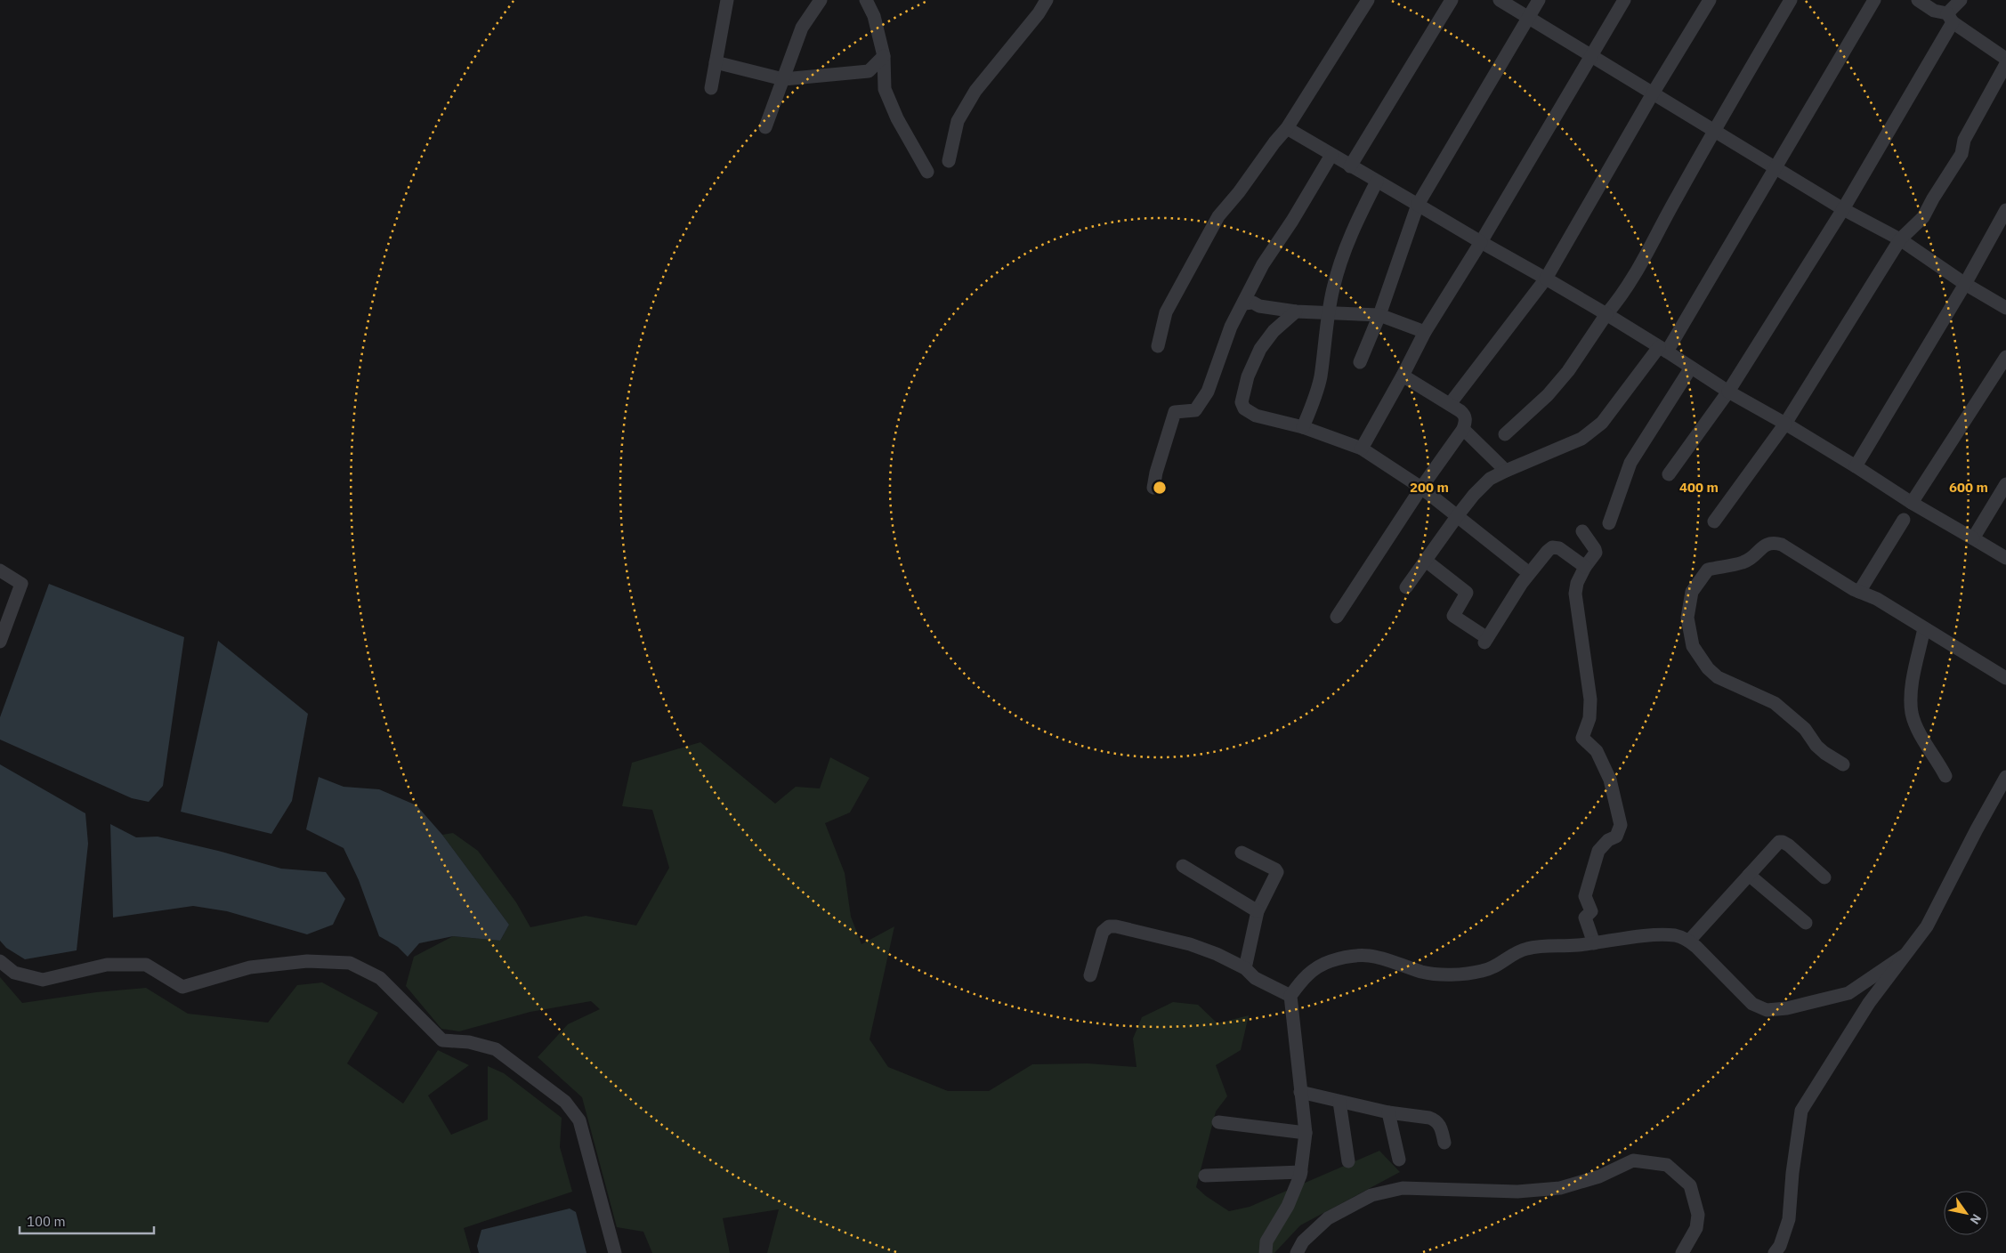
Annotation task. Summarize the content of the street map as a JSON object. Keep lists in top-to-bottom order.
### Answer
{
  "scale_bar": "100 m",
  "north": "bottom right",
  "rings": ["200 m", "400 m", "600 m"]
}
